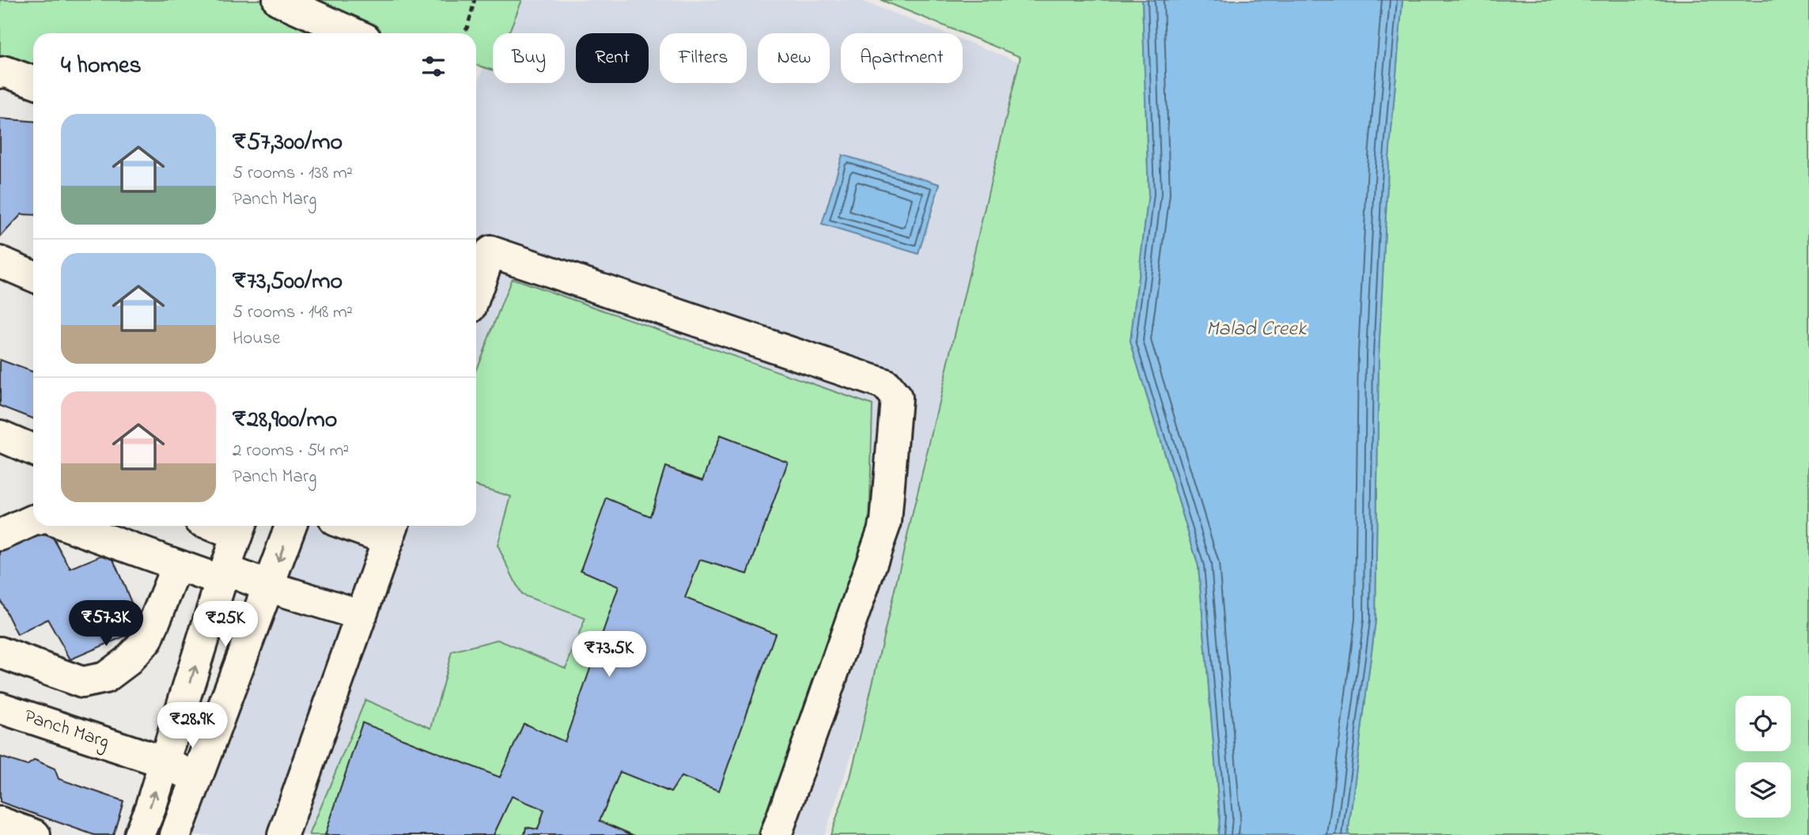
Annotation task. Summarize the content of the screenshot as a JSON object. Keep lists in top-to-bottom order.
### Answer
{
  "streets": {
    "street": ["Panch Marg"]
  },
  "water": ["Malad Creek"],
  "page": {
    "chip": [
      "Buy",
      "Rent",
      "Filters",
      "New",
      "Apartment"
    ],
    "heading": "4 homes",
    "list": [
      {
        "name": "₹57,300/mo",
        "note": "5 rooms · 138 m² · Panch Marg"
      },
      {
        "name": "₹73,500/mo",
        "note": "5 rooms · 148 m² · House"
      },
      {
        "name": "₹28,900/mo",
        "note": "2 rooms · 54 m² · Panch Marg"
      }
    ],
    "price": [
      "₹57.3K",
      "₹25K",
      "₹73.5K",
      "₹28.9K"
    ]
  }
}
